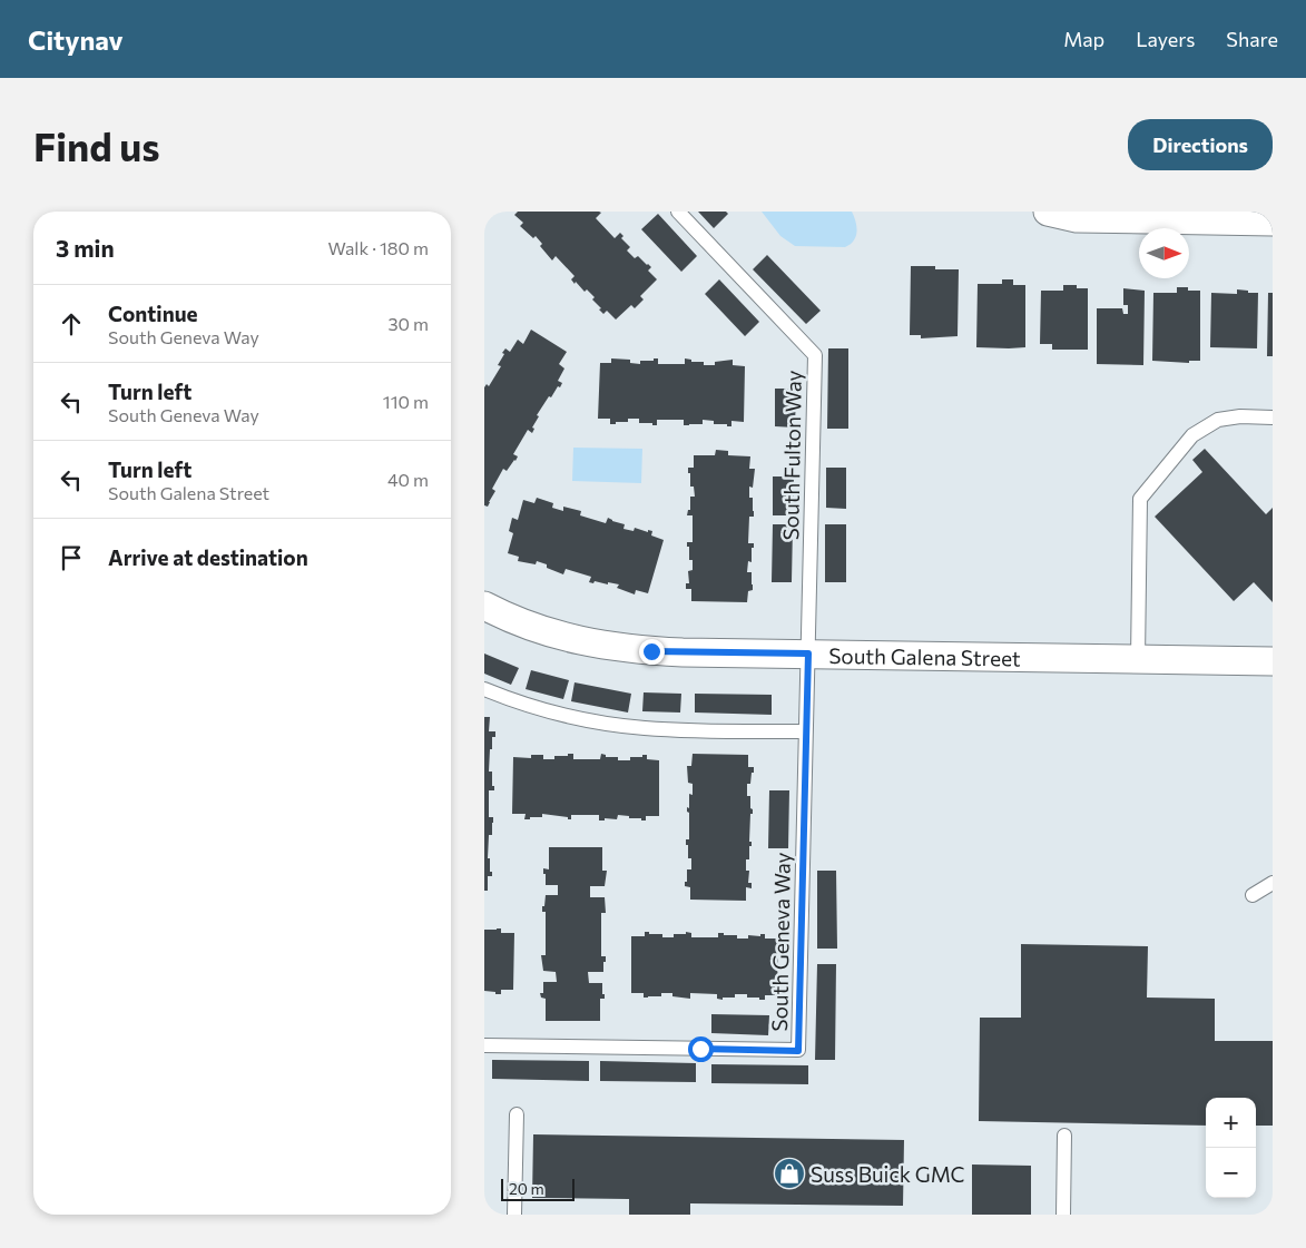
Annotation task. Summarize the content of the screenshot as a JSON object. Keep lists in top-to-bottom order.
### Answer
{
  "streets": {
    "street": ["South Galena Street"],
    "lane": ["South Fulton Way", "South Geneva Way"]
  },
  "crossings": [
    ["South Fulton Way", "South Galena Street"],
    ["South Fulton Way", "South Geneva Way"],
    ["South Galena Street", "South Geneva Way"]
  ],
  "places": {
    "shop": ["Suss Buick GMC"]
  },
  "scale_bar": "20 m",
  "north": "right",
  "page": {
    "header": "Citynav",
    "nav": ["Map", "Layers", "Share"],
    "buttons": "Directions",
    "title": "Find us",
    "heading": ["3 min", "Walk · 180 m"],
    "list": [
      ["Continue", "South Geneva Way", "30 m"],
      ["Turn left", "South Geneva Way", "110 m"],
      ["Turn left", "South Galena Street", "40 m"],
      "Arrive at destination"
    ],
    "map_buttons": ["+", "−"],
    "scale": "20 m"
  }
}
